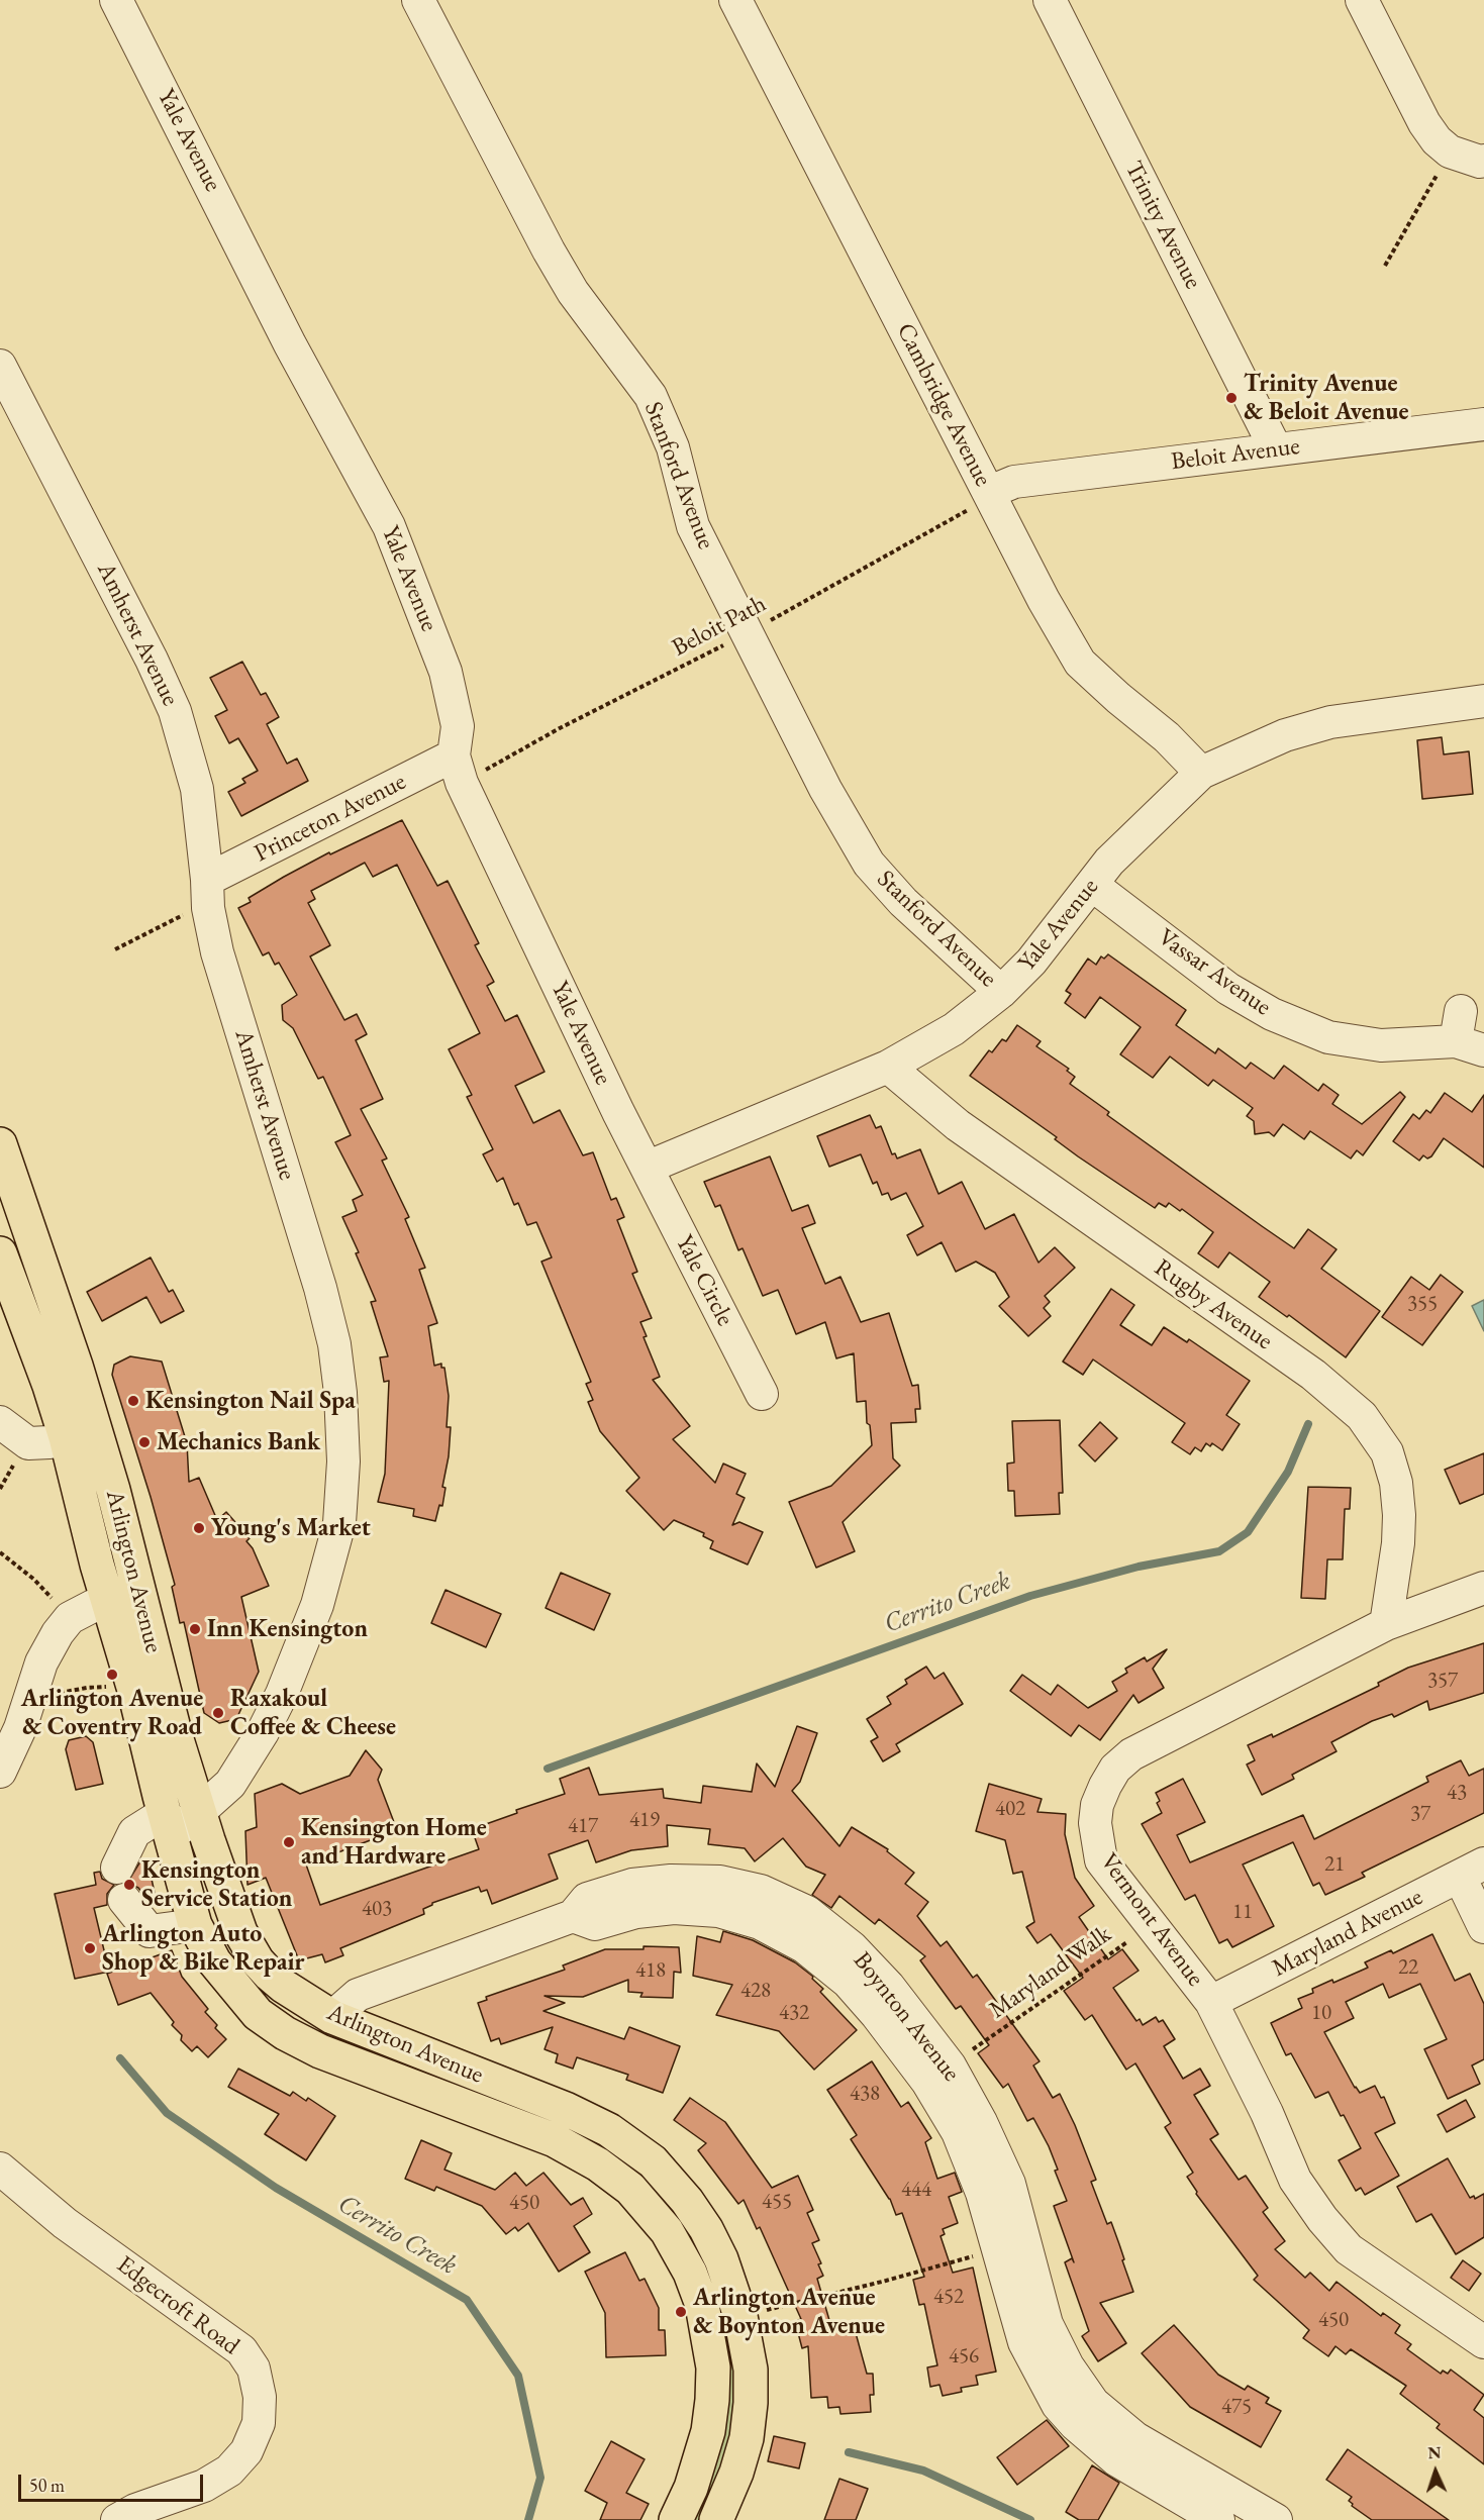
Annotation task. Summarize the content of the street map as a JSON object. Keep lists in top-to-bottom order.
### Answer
{
  "streets": {
    "main road": ["Arlington Avenue"],
    "street": [
      "Yale Avenue",
      "Trinity Avenue",
      "Cambridge Avenue",
      "Beloit Avenue",
      "Stanford Avenue",
      "Amherst Avenue",
      "Princeton Avenue",
      "Vassar Avenue",
      "Yale Circle",
      "Rugby Avenue",
      "Vermont Avenue",
      "Maryland Avenue",
      "Boynton Avenue",
      "Edgecroft Road"
    ],
    "path": ["Beloit Path", "Maryland Walk"]
  },
  "crossings": [
    ["Yale Avenue", "Cambridge Avenue"],
    ["Yale Avenue", "Stanford Avenue"],
    ["Yale Avenue", "Beloit Path"],
    ["Yale Avenue", "Princeton Avenue"],
    ["Yale Avenue", "Vassar Avenue"],
    ["Yale Avenue", "Yale Circle"],
    ["Yale Avenue", "Rugby Avenue"],
    ["Trinity Avenue", "Beloit Avenue"],
    ["Cambridge Avenue", "Beloit Avenue"],
    ["Cambridge Avenue", "Beloit Path"],
    ["Beloit Avenue", "Beloit Path"],
    ["Stanford Avenue", "Beloit Path"],
    ["Beloit Path", "Princeton Avenue"],
    ["Amherst Avenue", "Princeton Avenue"],
    ["Amherst Avenue", "Arlington Avenue"],
    ["Rugby Avenue", "Vermont Avenue"],
    ["Arlington Avenue", "Boynton Avenue"],
    ["Vermont Avenue", "Maryland Avenue"],
    ["Vermont Avenue", "Maryland Walk"]
  ],
  "water": ["Cerrito Creek"],
  "places": [
    "Trinity Avenue & Beloit Avenue",
    "Kensington Nail Spa",
    "Mechanics Bank",
    "Young's Market",
    "Inn Kensington",
    "Arlington Avenue & Coventry Road",
    "Raxakoul Coffee & Cheese",
    "Kensington Home and Hardware",
    "Kensington Service Station",
    "Arlington Auto Shop & Bike Repair",
    "Arlington Avenue & Boynton Avenue"
  ],
  "house_numbers": [
    "355",
    "357",
    "43",
    "402",
    "37",
    "419",
    "417",
    "21",
    "403",
    "11",
    "22",
    "418",
    "428",
    "432",
    "10",
    "438",
    "444",
    "455",
    "450",
    "452",
    "450",
    "456",
    "475"
  ],
  "scale_bar": "50 m",
  "north": "top"
}
